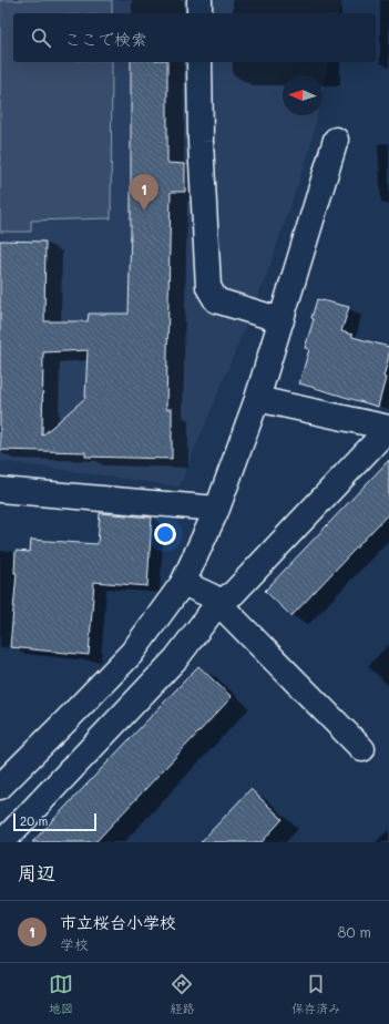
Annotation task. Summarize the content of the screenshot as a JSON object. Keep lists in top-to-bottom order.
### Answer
{
  "scale_bar": "20 m",
  "north": "left",
  "page": {
    "search": "ここで検索",
    "pins": "1",
    "scale": "20 m",
    "heading": "周辺",
    "list": [
      {
        "mark": "1",
        "name": "市立桜台小学校",
        "note": "学校",
        "value": "80 m"
      }
    ],
    "nav": ["地図", "経路", "保存済み"]
  }
}
